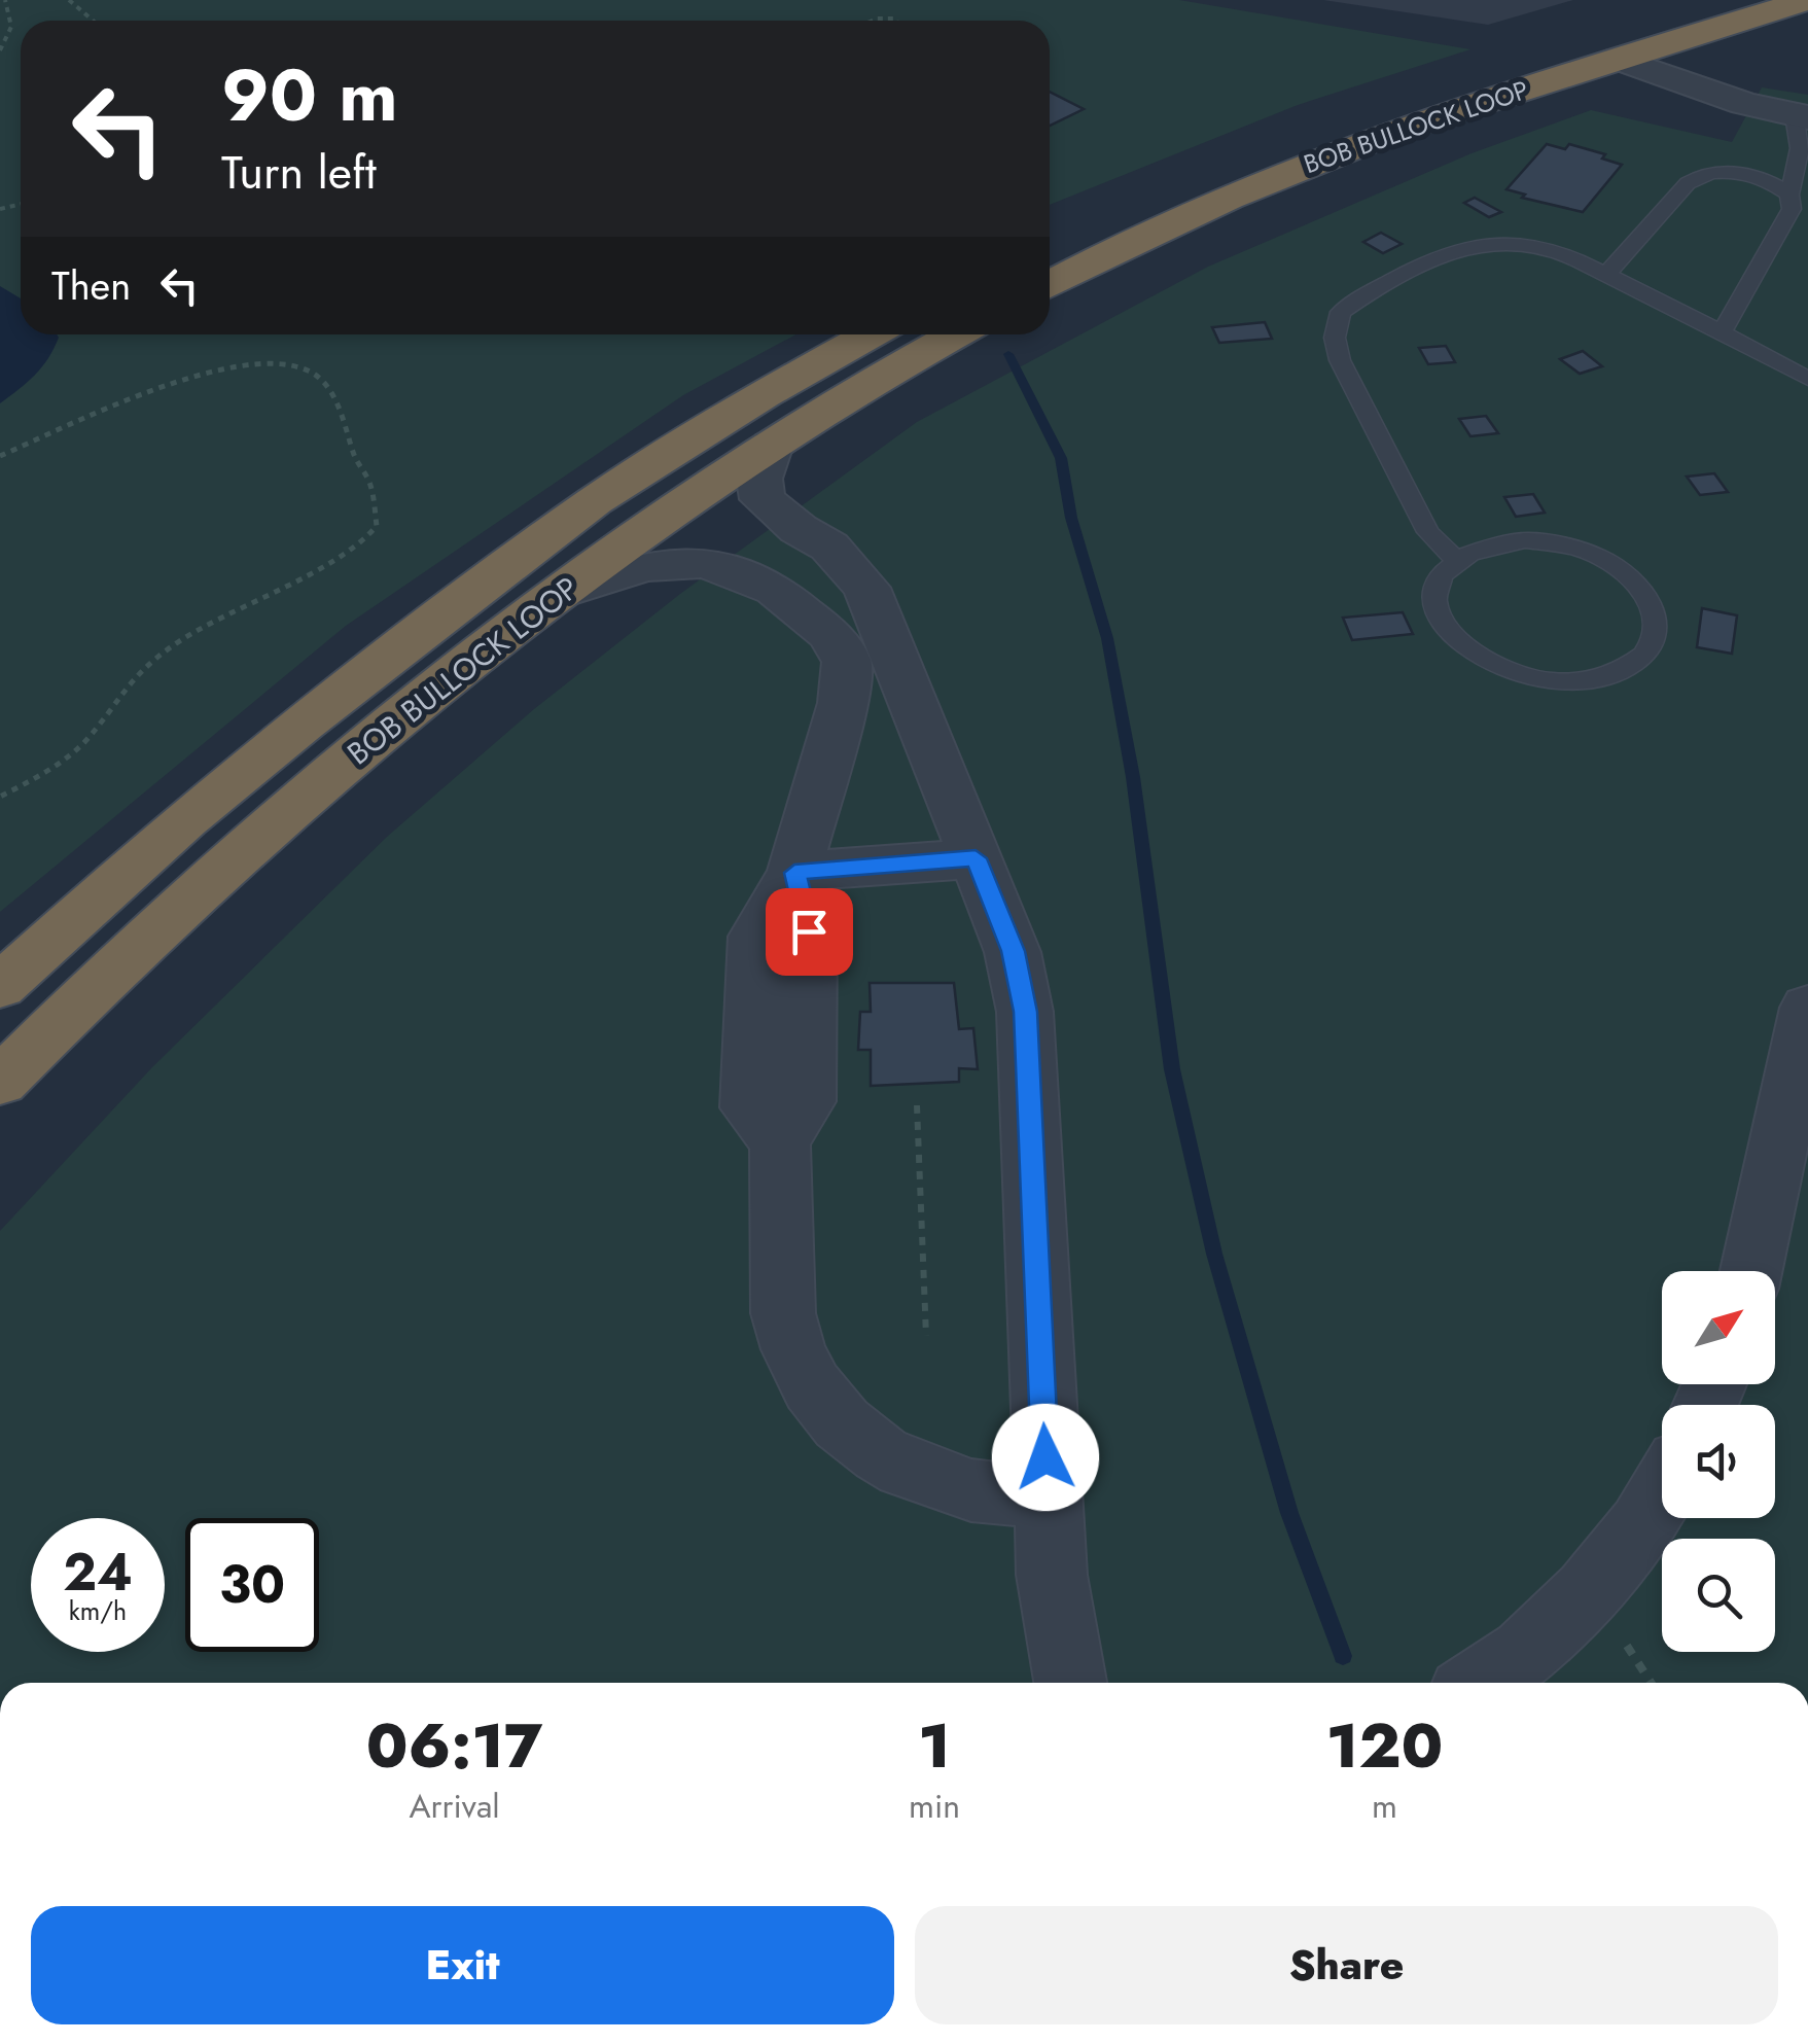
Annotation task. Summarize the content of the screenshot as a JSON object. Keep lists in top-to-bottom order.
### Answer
{
  "streets": {
    "highway": ["BOB BULLOCK LOOP"]
  },
  "north": "top right",
  "page": {
    "turn": ["90 m", "Turn left"],
    "then": "Then",
    "speed": "24 km/h",
    "limit": "30",
    "eta": [
      "06:17",
      "Arrival",
      "1",
      "min",
      "120",
      "m"
    ],
    "buttons": ["Exit", "Share"]
  }
}
